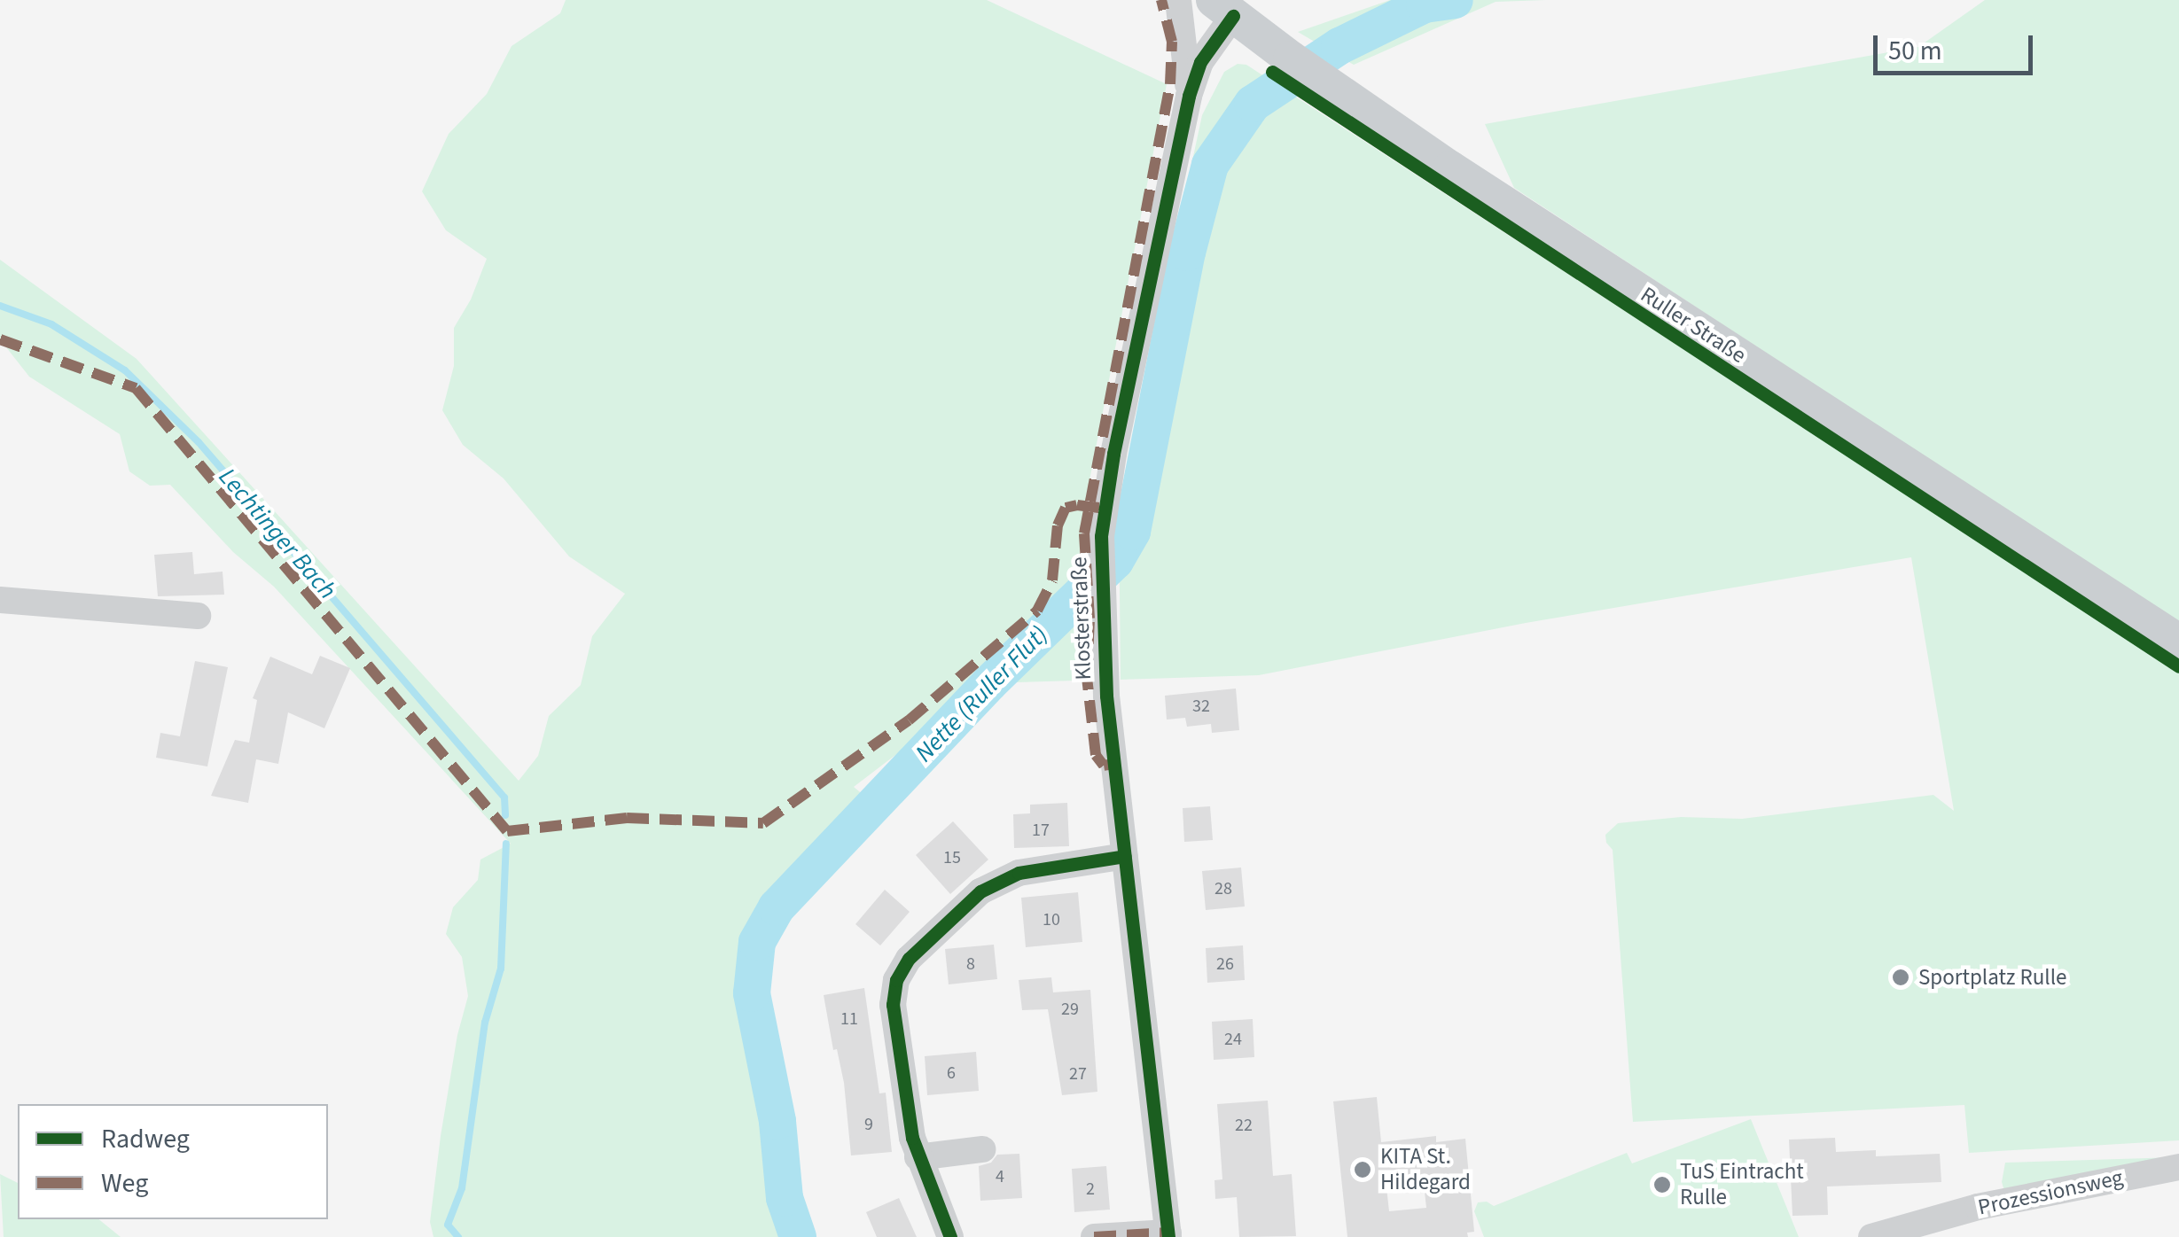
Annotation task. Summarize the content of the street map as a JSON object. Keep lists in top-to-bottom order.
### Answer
{
  "streets": {
    "main road": ["Ruller Straße"],
    "street": ["Klosterstraße", "Prozessionsweg"]
  },
  "crossings": [
    ["Ruller Straße", "Klosterstraße"]
  ],
  "water": ["Lechtinger Bach", "Nette (Ruller Flut)"],
  "places": ["Sportplatz Rulle", "KITA St. Hildegard", "TuS Eintracht Rulle"],
  "house_numbers": [
    "32",
    "17",
    "15",
    "28",
    "10",
    "8",
    "26",
    "29",
    "11",
    "24",
    "6",
    "27",
    "9",
    "22",
    "4",
    "2"
  ],
  "legend": ["Radweg", "Weg"],
  "scale_bar": "50 m"
}
